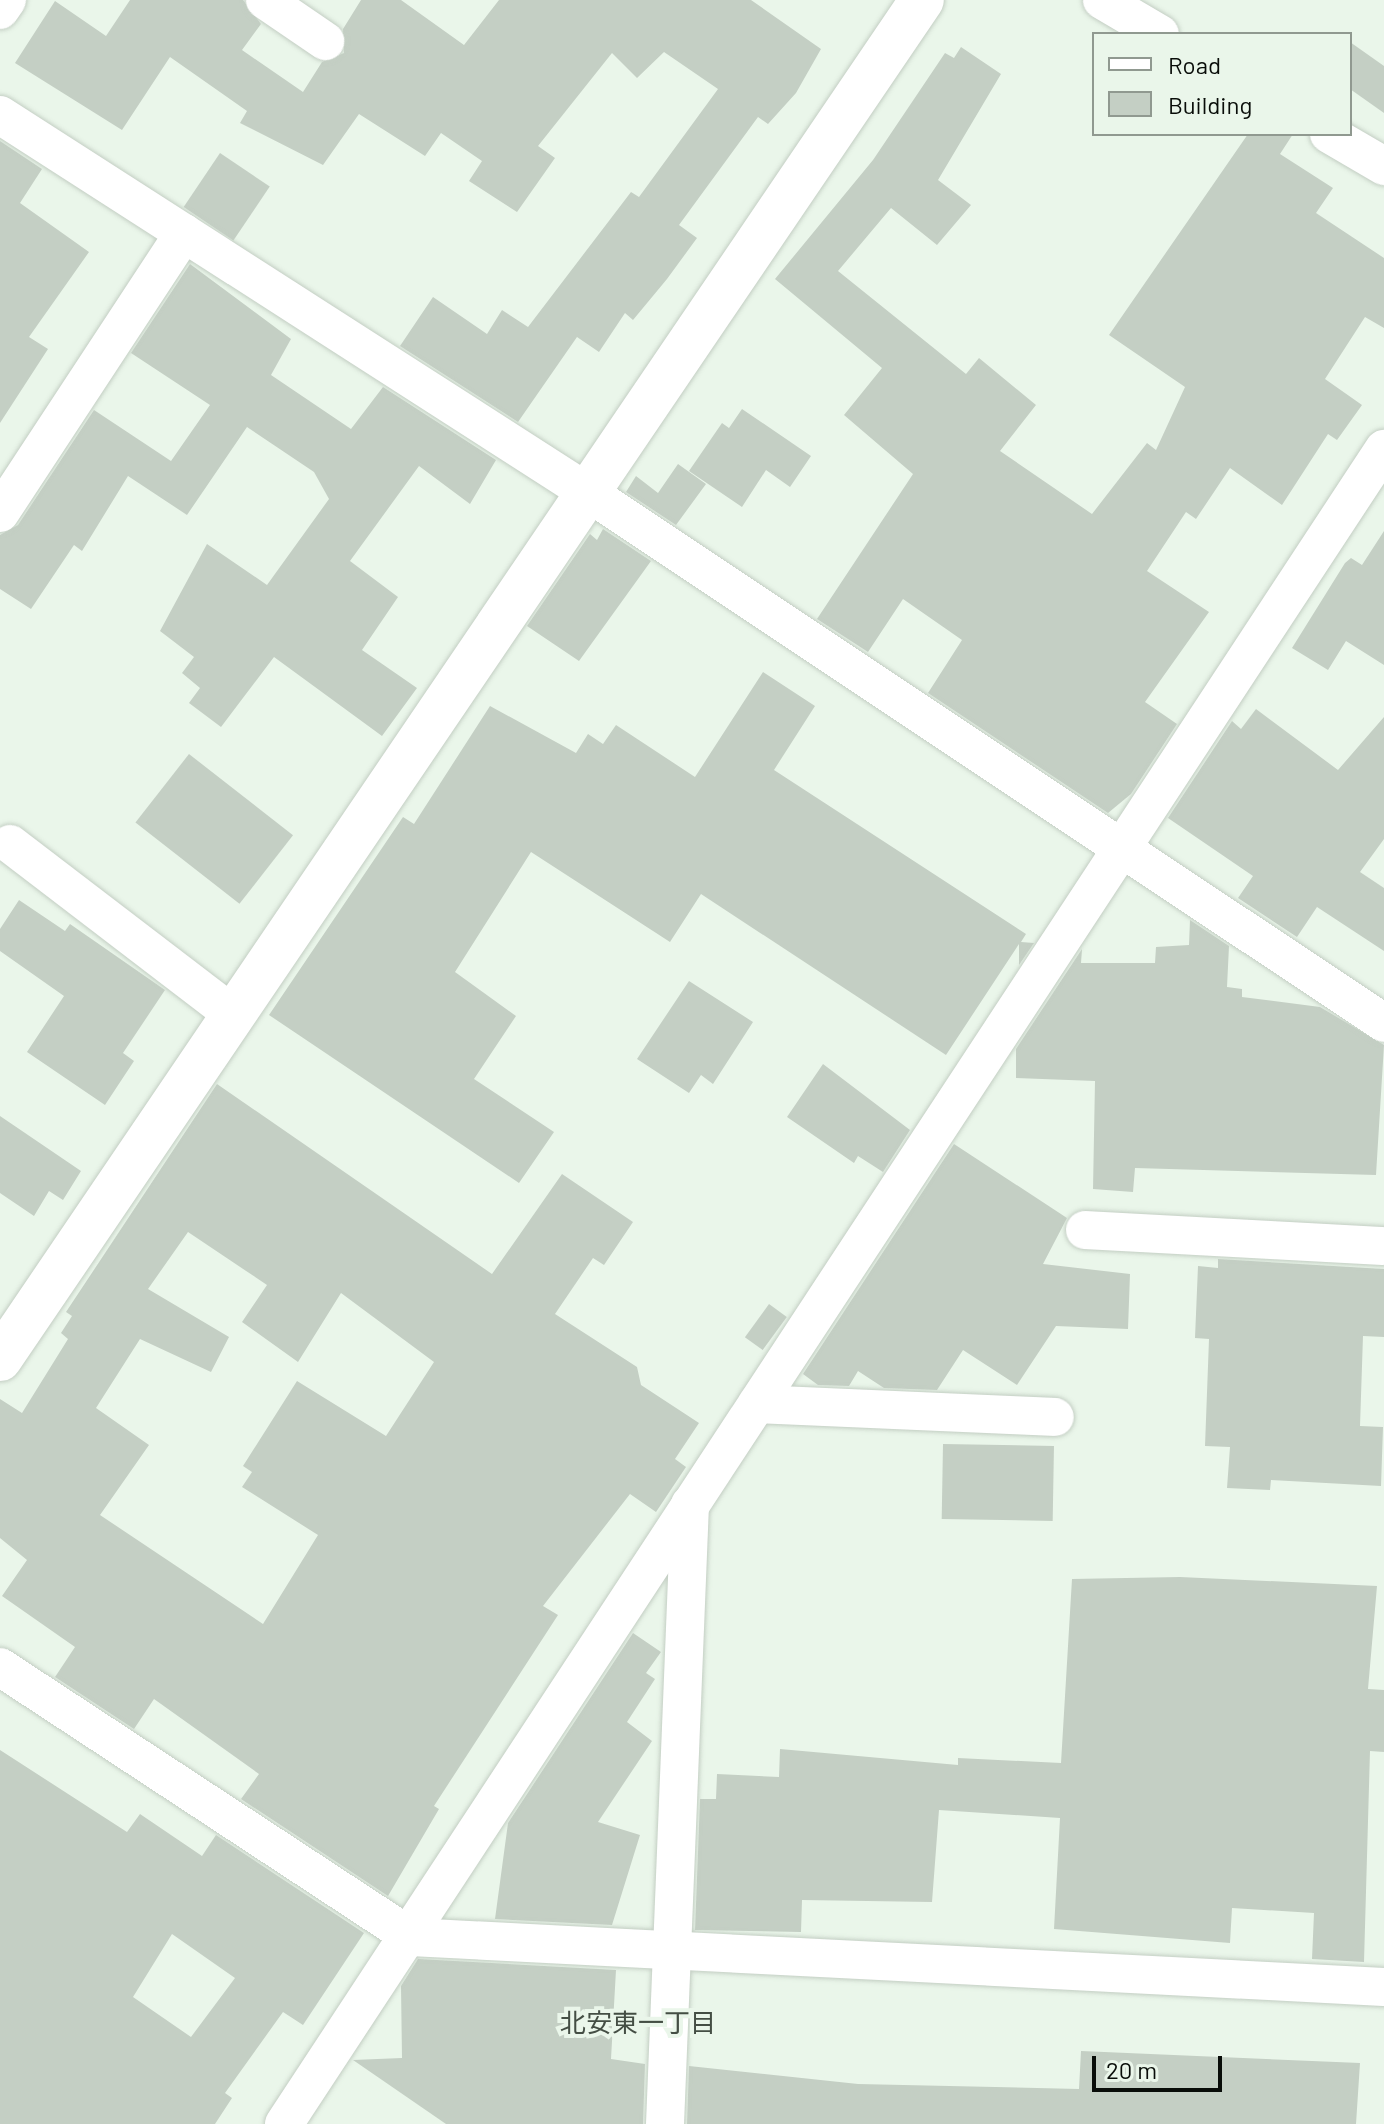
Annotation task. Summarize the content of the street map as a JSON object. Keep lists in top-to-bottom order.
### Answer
{
  "districts": ["北安東一丁目"],
  "legend": ["Road", "Building"],
  "scale_bar": "20 m"
}
